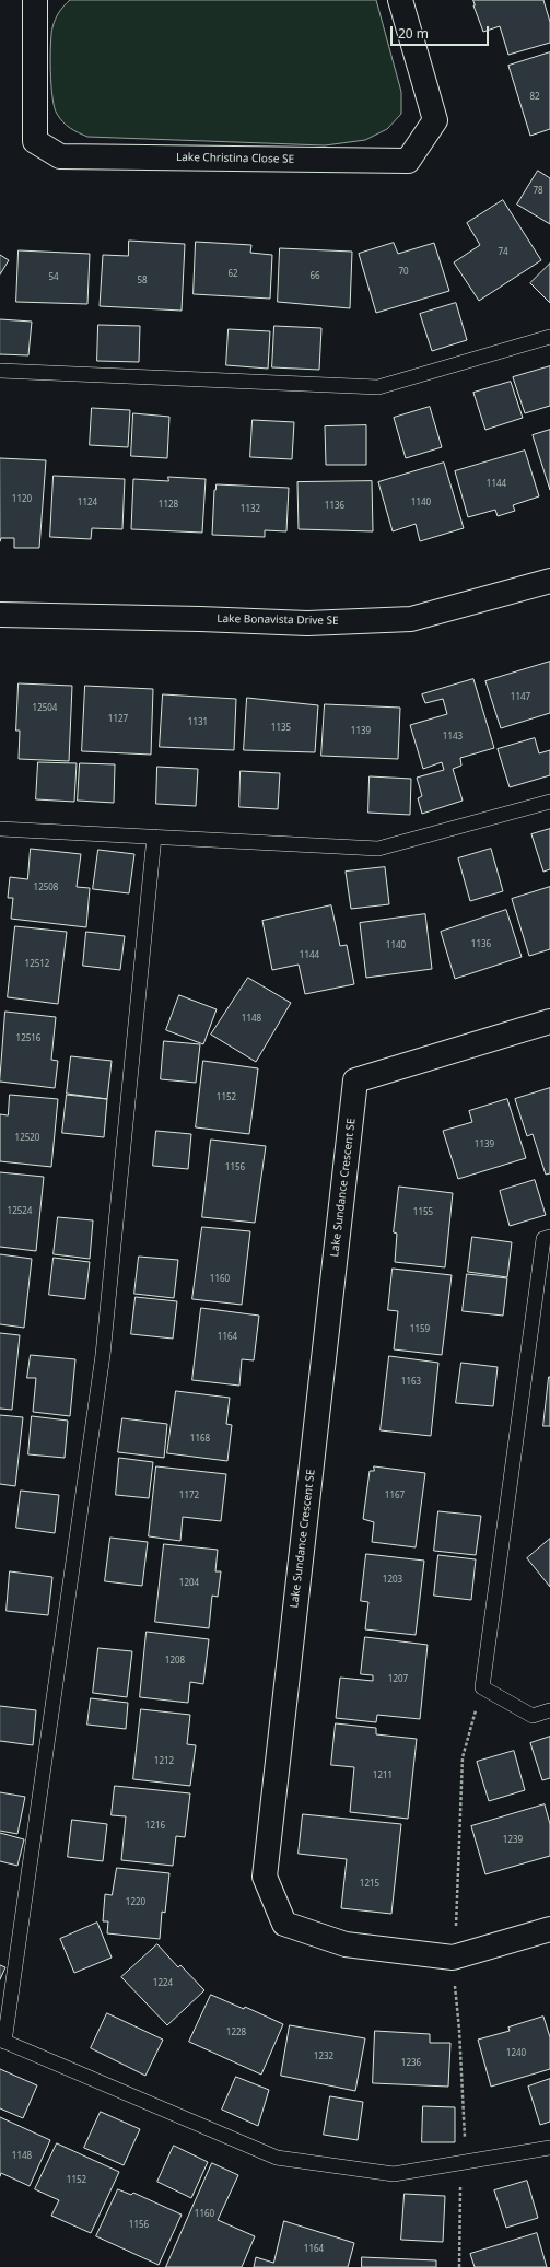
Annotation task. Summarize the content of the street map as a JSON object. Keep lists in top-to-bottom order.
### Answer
{
  "streets": {
    "street": ["Lake Christina Close SE", "Lake Bonavista Drive SE", "Lake Sundance Crescent SE"]
  },
  "house_numbers": [
    "82",
    "78",
    "74",
    "70",
    "62",
    "66",
    "54",
    "58",
    "1144",
    "1120",
    "1124",
    "1140",
    "1128",
    "1136",
    "1132",
    "1147",
    "12504",
    "1127",
    "1131",
    "1135",
    "1139",
    "1143",
    "12508",
    "1136",
    "1140",
    "1144",
    "12512",
    "1148",
    "12516",
    "1152",
    "12520",
    "1139",
    "1156",
    "12524",
    "1155",
    "1160",
    "1159",
    "1164",
    "1163",
    "1168",
    "1172",
    "1167",
    "1203",
    "1204",
    "1208",
    "1207",
    "1212",
    "1211",
    "1216",
    "1239",
    "1215",
    "1220",
    "1224",
    "1228",
    "1240",
    "1232",
    "1236",
    "1148",
    "1152",
    "1160",
    "1156",
    "1164"
  ],
  "scale_bar": "20 m"
}
